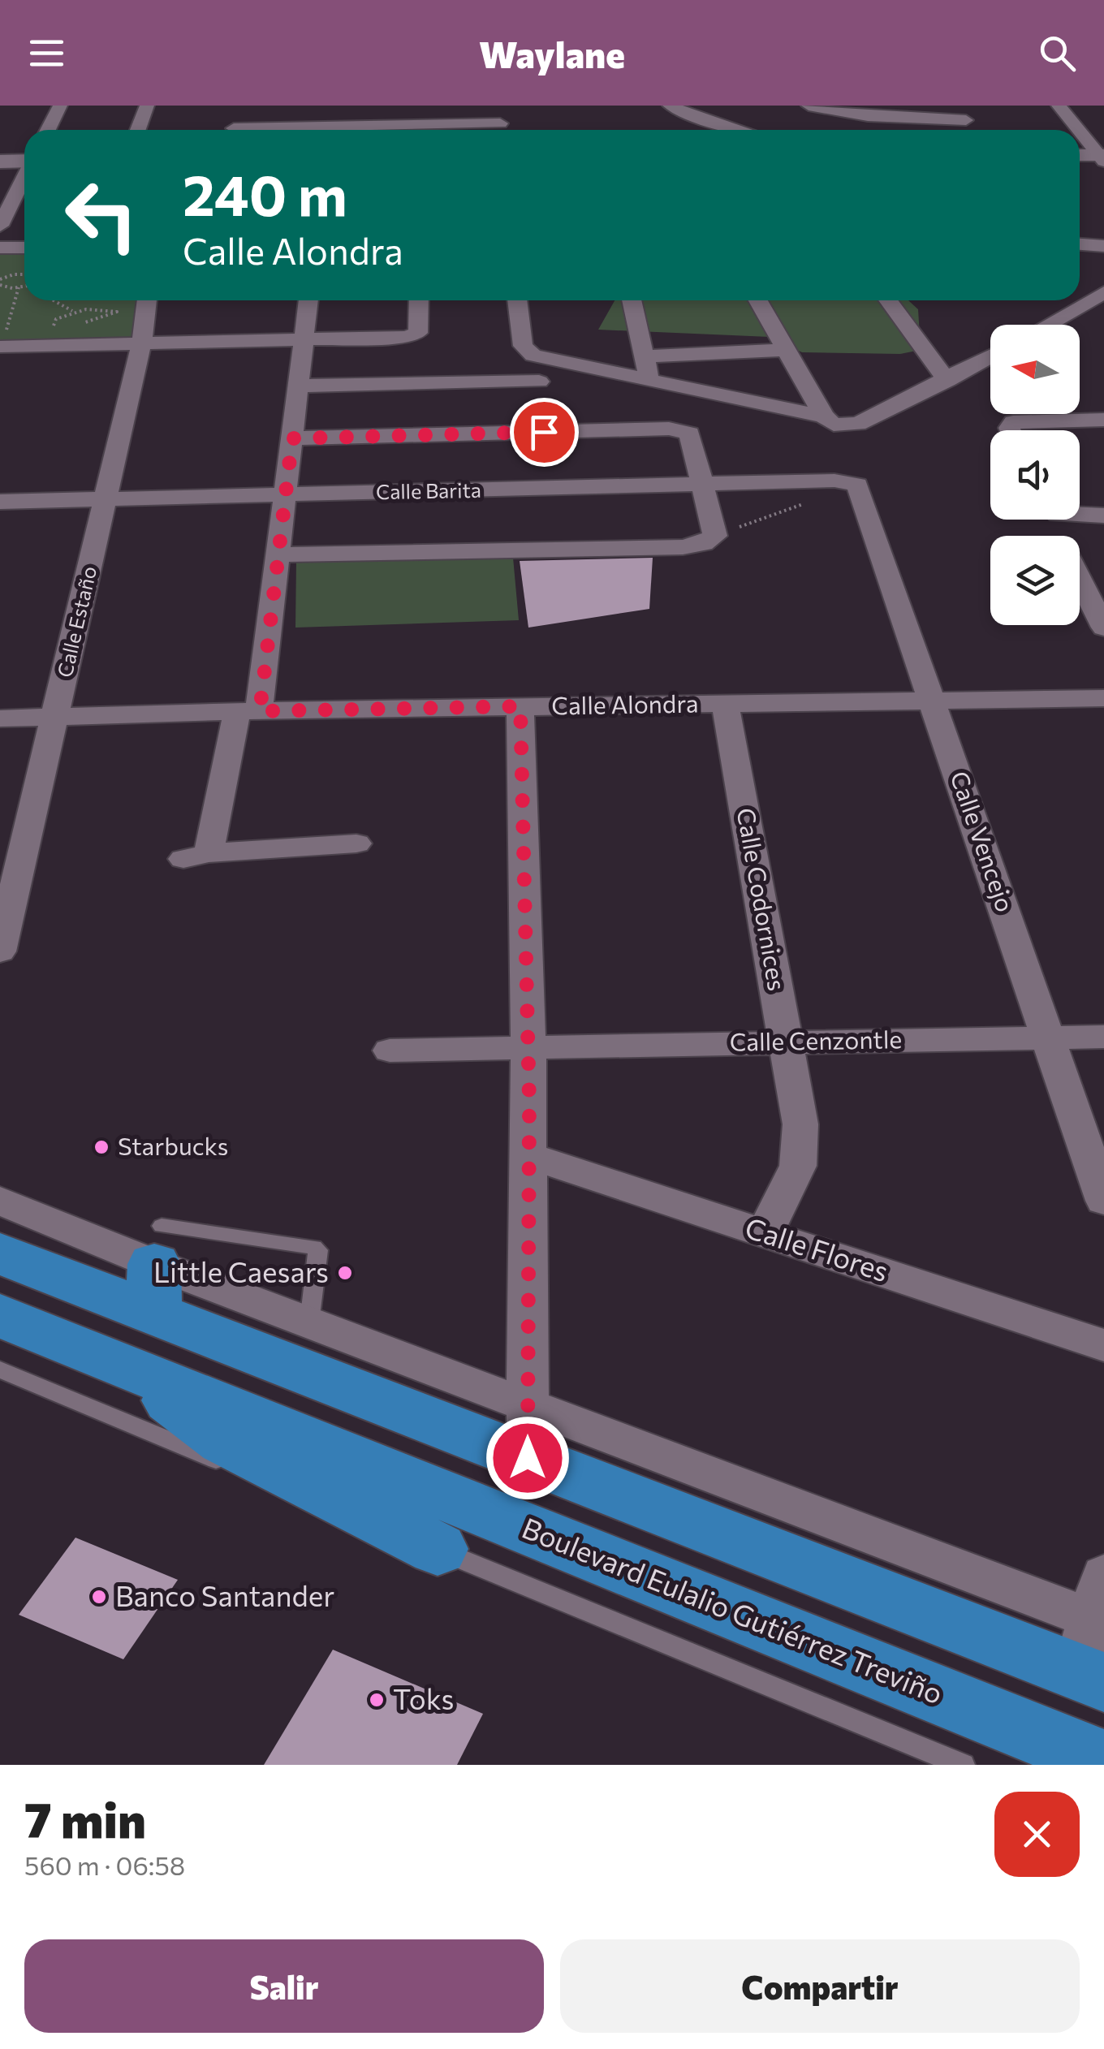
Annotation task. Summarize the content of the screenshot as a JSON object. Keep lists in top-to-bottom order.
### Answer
{
  "streets": {
    "main road": ["Boulevard Eulalio Gutiérrez Treviño"],
    "street": [
      "Calle Barita",
      "Calle Estaño",
      "Calle Alondra",
      "Calle Vencejo",
      "Calle Codornices",
      "Calle Cenzontle",
      "Calle Flores"
    ]
  },
  "crossings": [
    ["Calle Barita", "Calle Estaño"],
    ["Calle Barita", "Calle Vencejo"],
    ["Calle Estaño", "Calle Alondra"],
    ["Calle Alondra", "Calle Vencejo"],
    ["Calle Alondra", "Calle Codornices"],
    ["Calle Vencejo", "Calle Cenzontle"],
    ["Calle Codornices", "Calle Cenzontle"],
    ["Calle Codornices", "Calle Flores"]
  ],
  "places": [
    "Starbucks",
    "Little Caesars",
    "Banco Santander",
    "Toks"
  ],
  "north": "left",
  "page": {
    "header": "Waylane",
    "turn": ["240 m", "Calle Alondra"],
    "heading": ["7 min", "560 m · 06:58"],
    "buttons": ["Salir", "Compartir"]
  }
}
